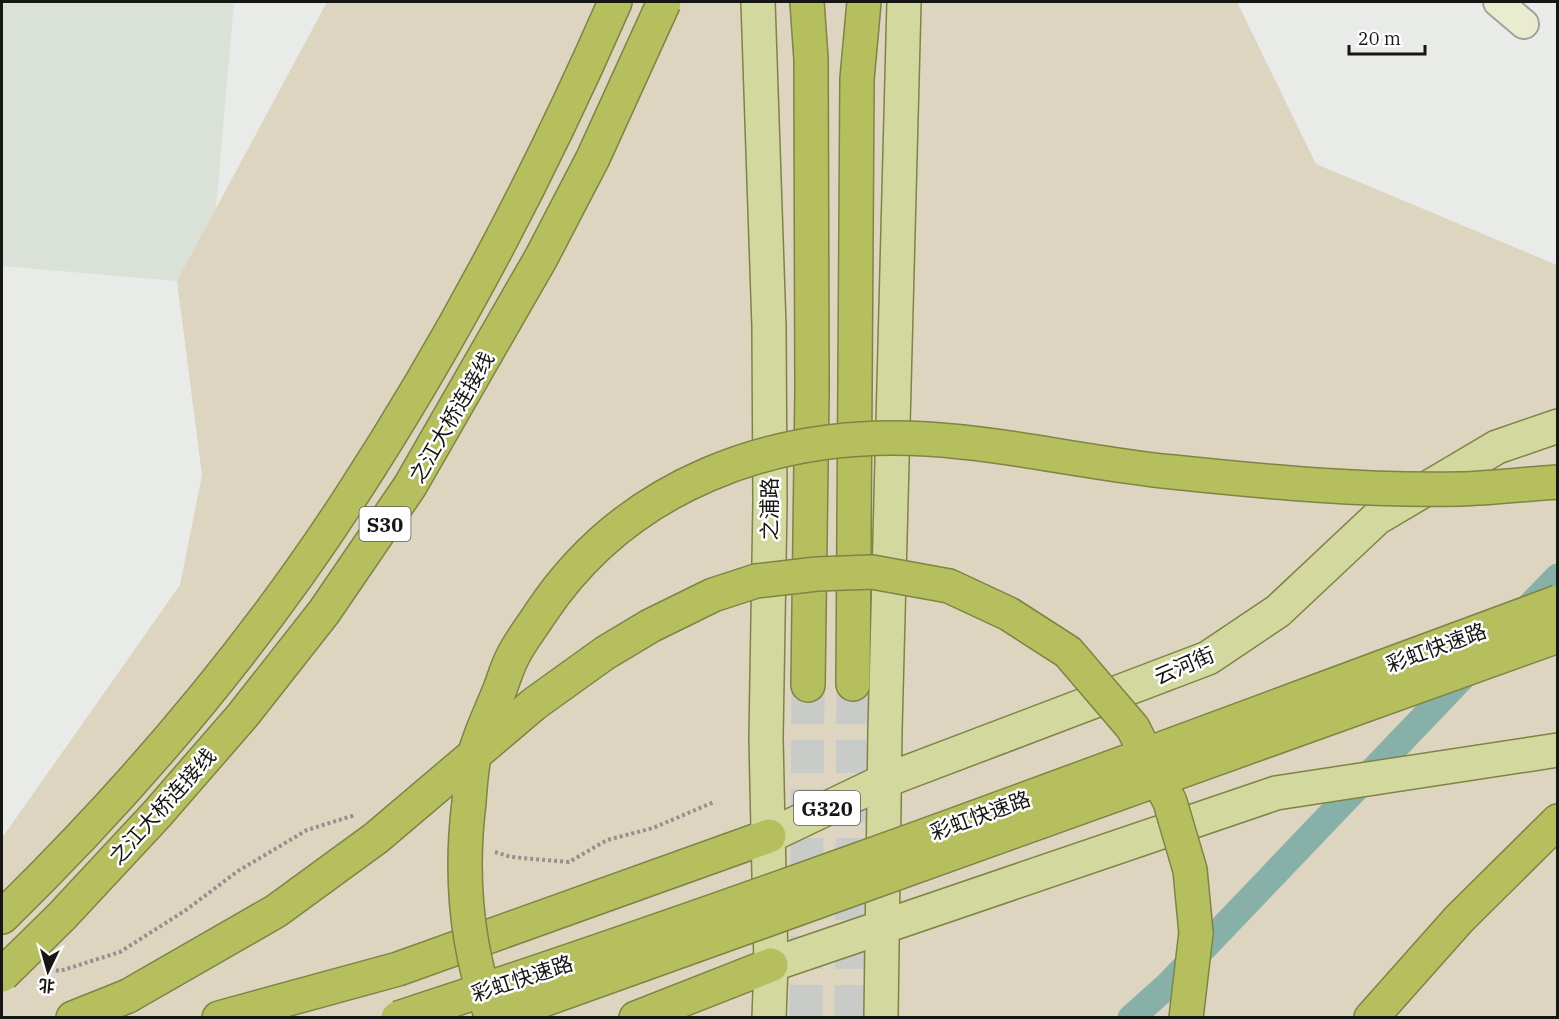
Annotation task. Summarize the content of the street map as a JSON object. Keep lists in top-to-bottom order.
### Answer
{
  "streets": {
    "highway": [
      "之江大桥连接线",
      "之浦路",
      "S30",
      "彩虹快速路"
    ],
    "main road": ["云河街", "G320"]
  },
  "crossings": [
    ["之浦路", "云河街"]
  ],
  "scale_bar": "20 m",
  "north": "bottom"
}
